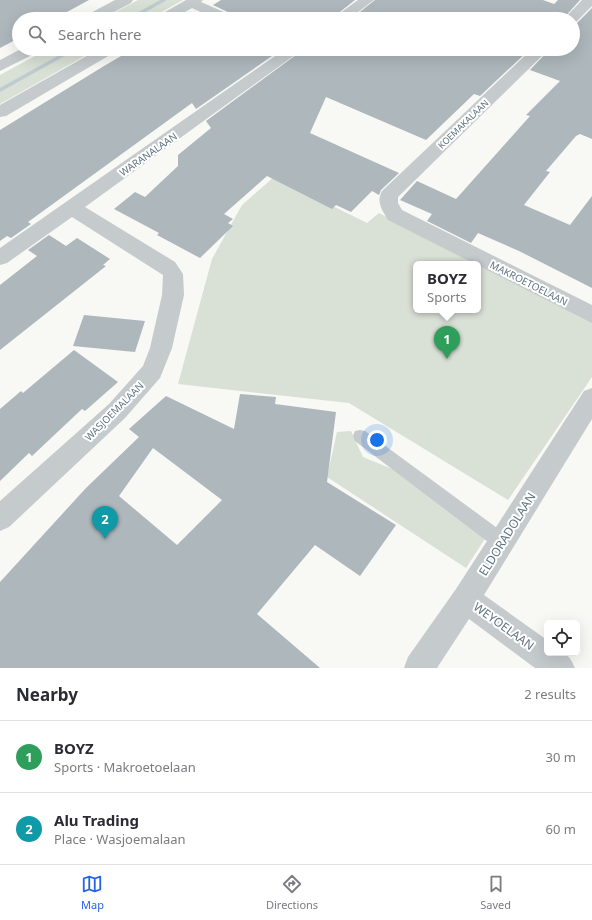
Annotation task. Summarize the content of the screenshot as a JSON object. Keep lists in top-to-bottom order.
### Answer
{
  "streets": {
    "street": [
      "KOEMAKALAAN",
      "WARANALAAN",
      "MAKROETOELAAN",
      "WASJOEMALAAN",
      "ELDORADOLAAN",
      "WEYOELAAN"
    ]
  },
  "crossings": [
    ["KOEMAKALAAN", "MAKROETOELAAN"],
    ["WARANALAAN", "WASJOEMALAAN"],
    ["ELDORADOLAAN", "WEYOELAAN"]
  ],
  "page": {
    "search": "Search here",
    "popup": ["BOYZ", "Sports"],
    "pins": ["1", "2"],
    "heading": ["Nearby", "2 results"],
    "list": [
      {
        "mark": "1",
        "name": "BOYZ",
        "note": "Sports · Makroetoelaan",
        "value": "30 m"
      },
      {
        "mark": "2",
        "name": "Alu Trading",
        "note": "Place · Wasjoemalaan",
        "value": "60 m"
      }
    ],
    "nav": ["Map", "Directions", "Saved"]
  }
}
